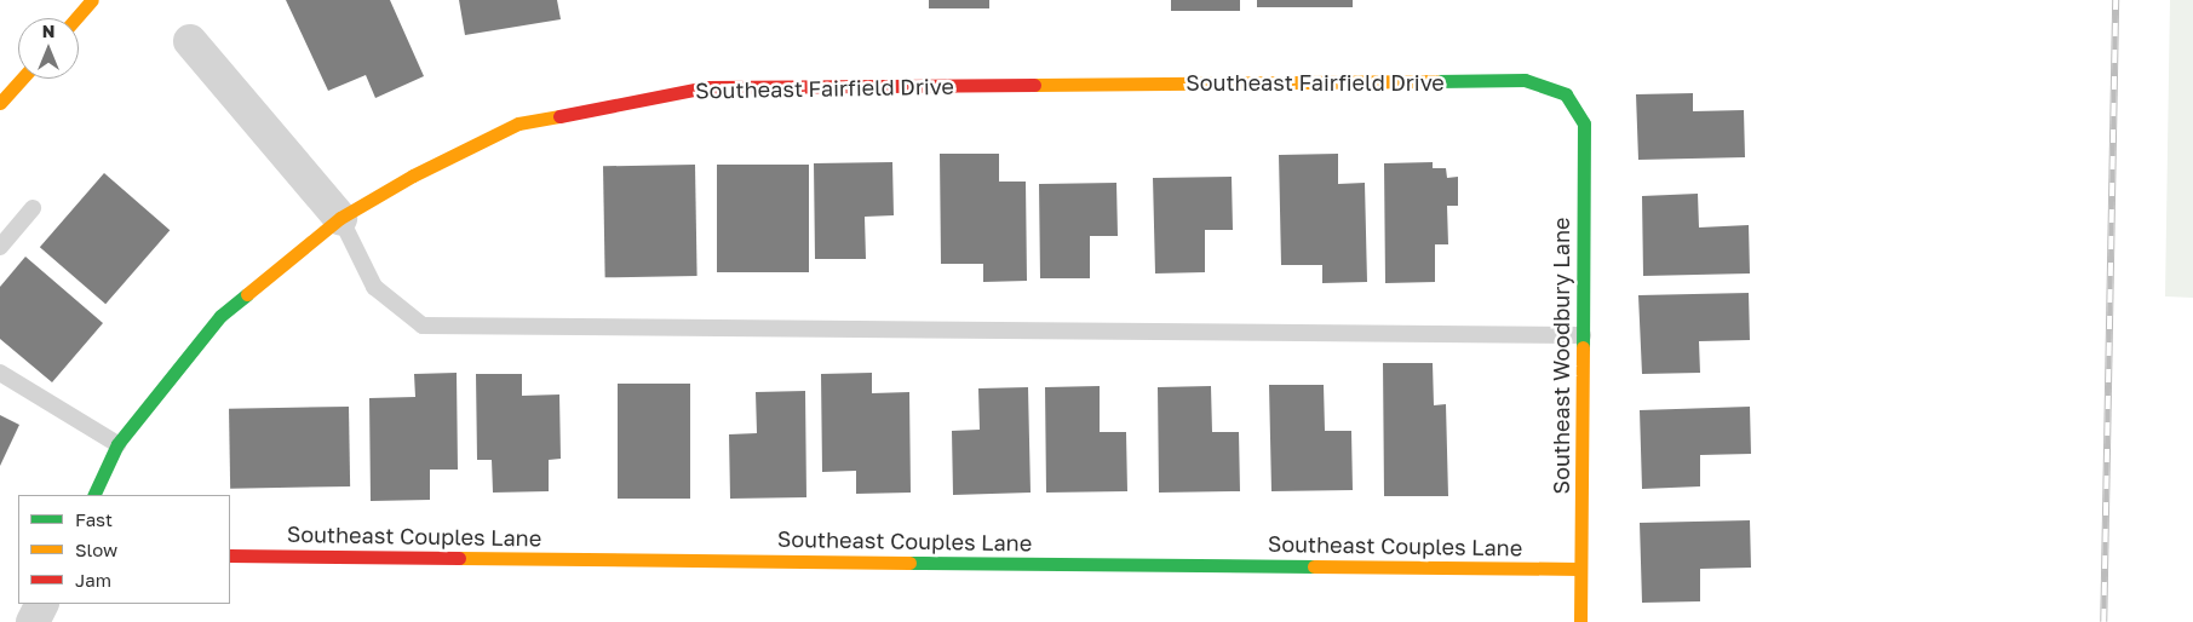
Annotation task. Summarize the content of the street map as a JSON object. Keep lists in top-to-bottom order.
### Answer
{
  "streets": {
    "street": ["Southeast Fairfield Drive", "Southeast Woodbury Lane", "Southeast Couples Lane"]
  },
  "crossings": [
    ["Southeast Fairfield Drive", "Southeast Woodbury Lane"],
    ["Southeast Woodbury Lane", "Southeast Couples Lane"]
  ],
  "legend": ["Fast", "Slow", "Jam"],
  "north": "top"
}
